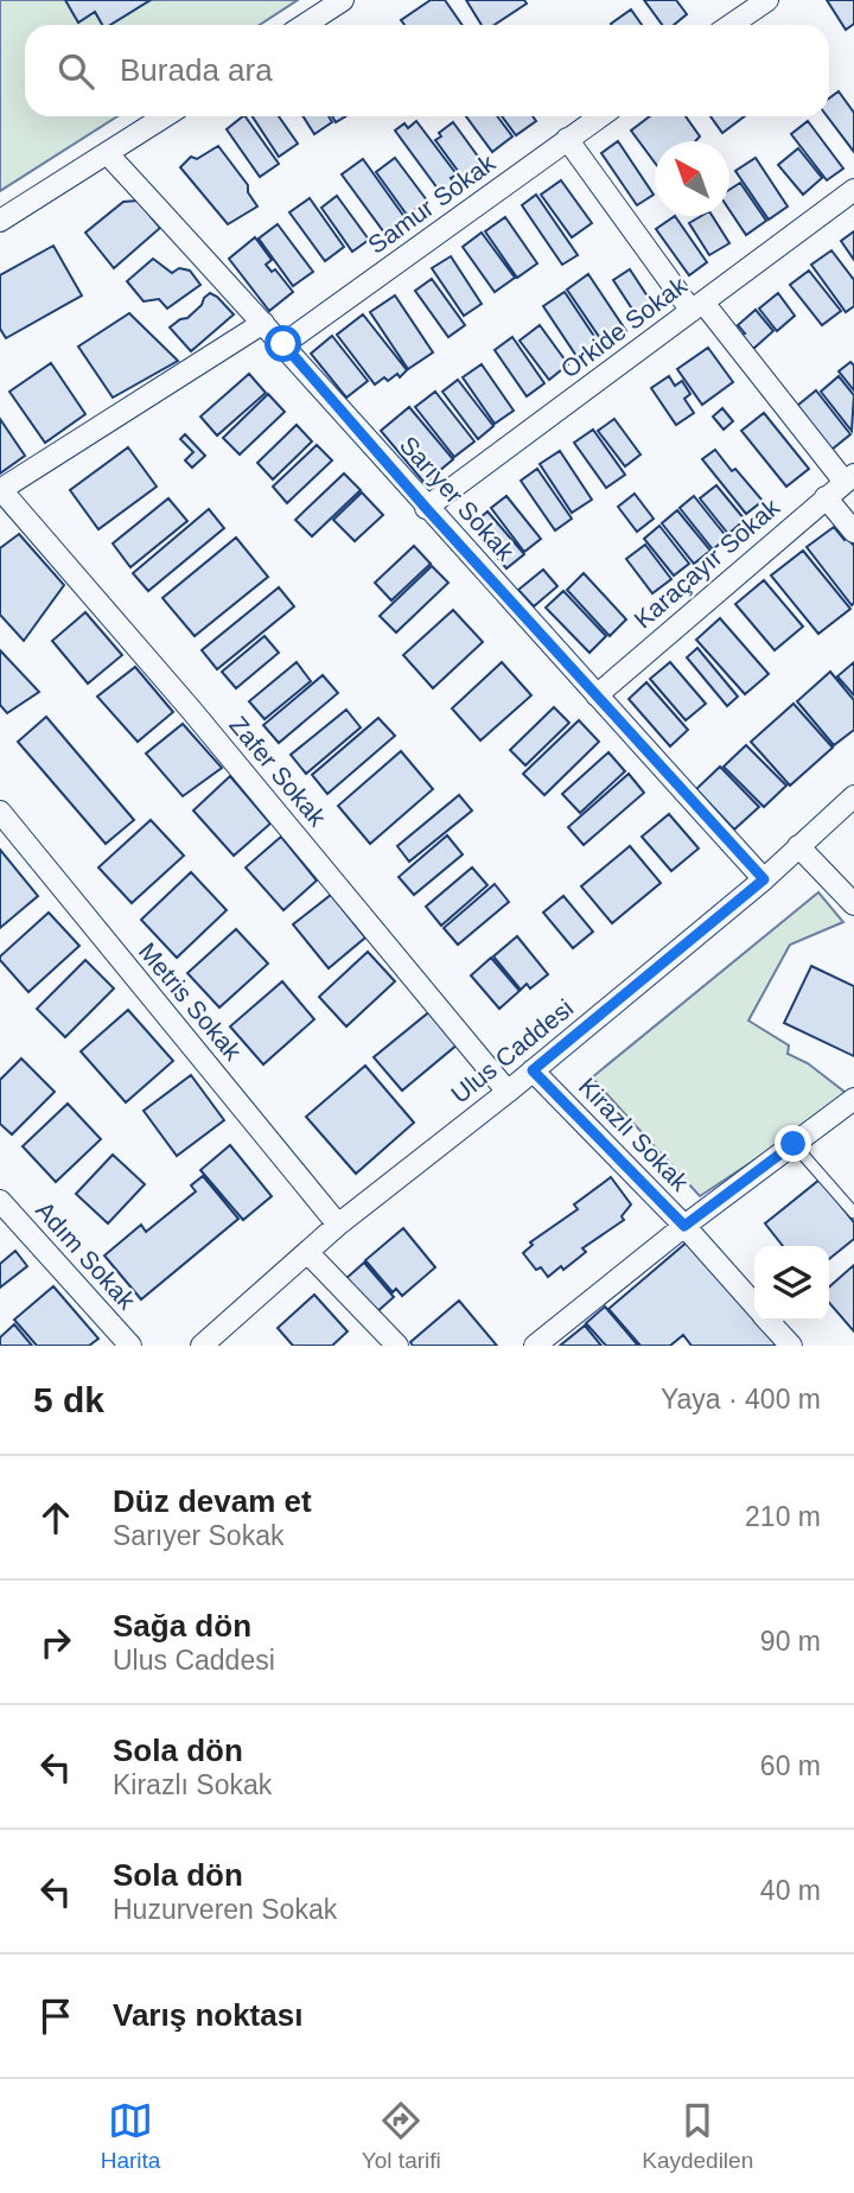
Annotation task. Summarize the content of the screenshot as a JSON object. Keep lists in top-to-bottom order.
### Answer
{
  "streets": {
    "street": [
      "Samur Sokak",
      "Orkide Sokak",
      "Sarıyer Sokak",
      "Karaçayır Sokak",
      "Zafer Sokak",
      "Metris Sokak",
      "Ulus Caddesi",
      "Kirazlı Sokak",
      "Adım Sokak"
    ]
  },
  "crossings": [
    ["Samur Sokak", "Sarıyer Sokak"],
    ["Orkide Sokak", "Sarıyer Sokak"],
    ["Sarıyer Sokak", "Karaçayır Sokak"],
    ["Sarıyer Sokak", "Ulus Caddesi"],
    ["Zafer Sokak", "Ulus Caddesi"],
    ["Metris Sokak", "Ulus Caddesi"],
    ["Ulus Caddesi", "Kirazlı Sokak"]
  ],
  "north": "top left",
  "page": {
    "search": "Burada ara",
    "heading": ["5 dk", "Yaya · 400 m"],
    "list": [
      ["Düz devam et", "Sarıyer Sokak", "210 m"],
      ["Sağa dön", "Ulus Caddesi", "90 m"],
      ["Sola dön", "Kirazlı Sokak", "60 m"],
      ["Sola dön", "Huzurveren Sokak", "40 m"],
      "Varış noktası"
    ],
    "nav": ["Harita", "Yol tarifi", "Kaydedilen"]
  }
}
